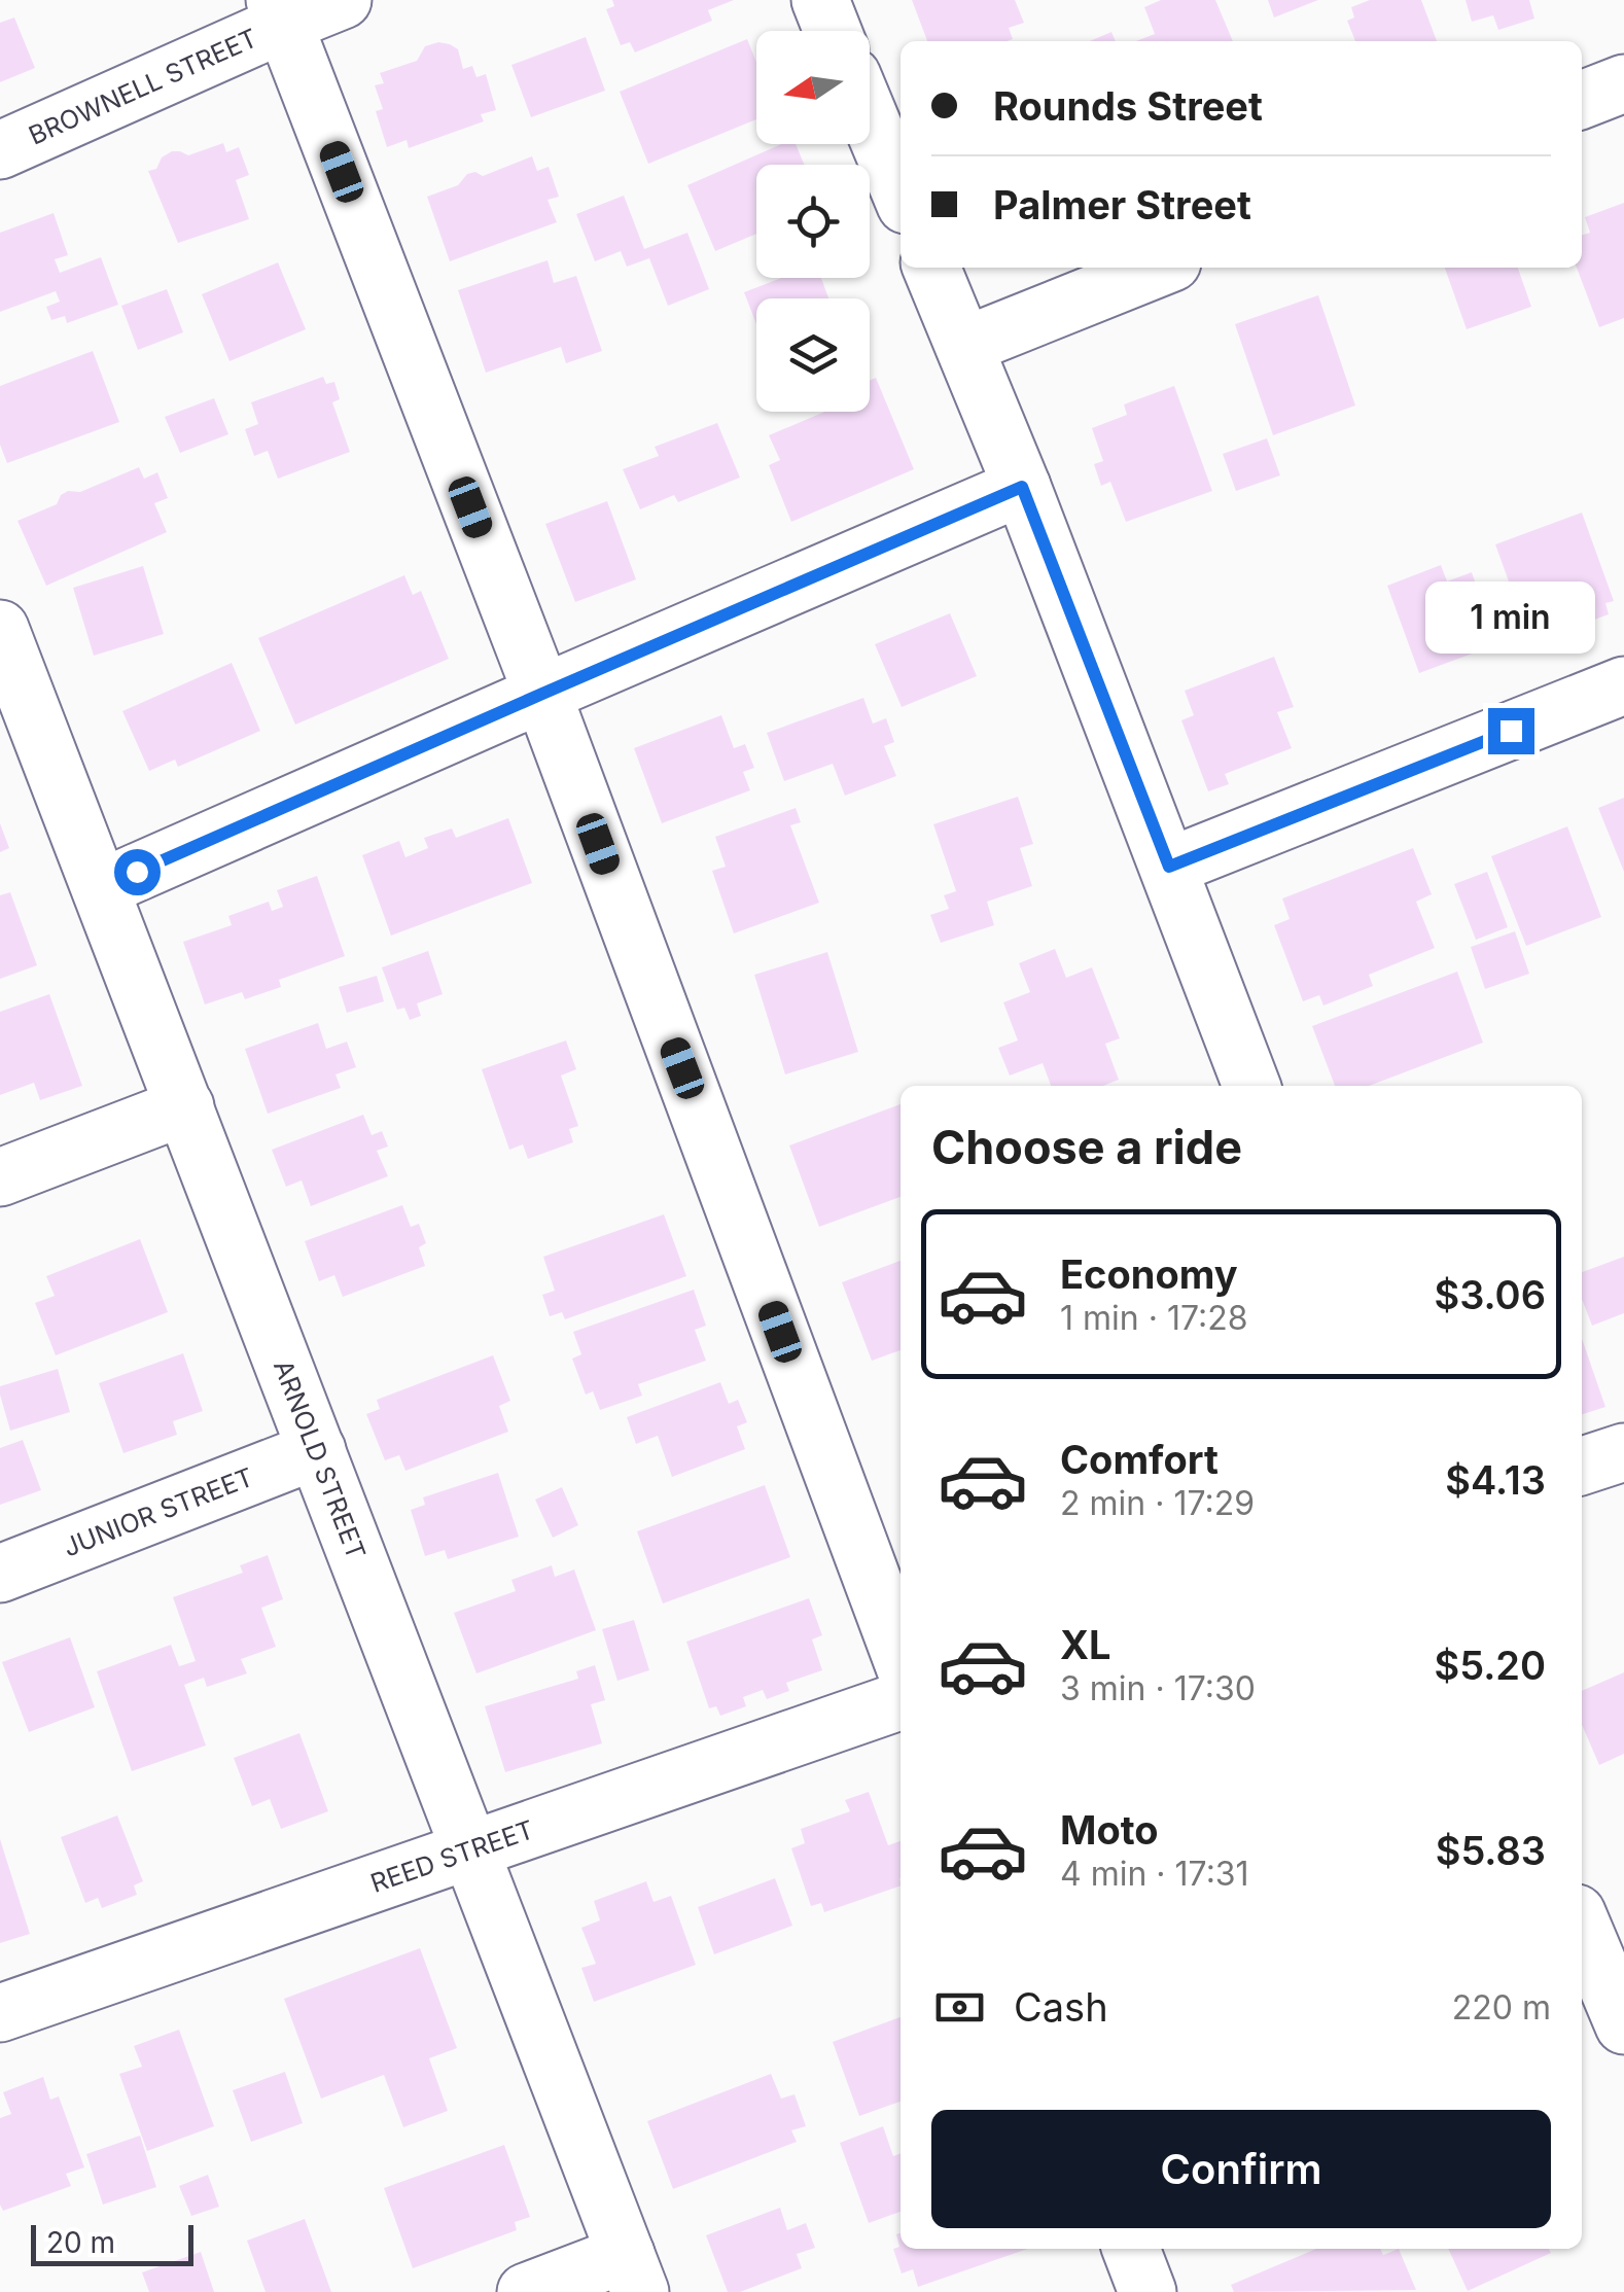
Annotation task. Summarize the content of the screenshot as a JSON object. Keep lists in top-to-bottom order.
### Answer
{
  "streets": {
    "street": [
      "BROWNELL STREET",
      "ARNOLD STREET",
      "JUNIOR STREET",
      "REED STREET"
    ]
  },
  "crossings": [
    ["ARNOLD STREET", "JUNIOR STREET"],
    ["ARNOLD STREET", "REED STREET"]
  ],
  "scale_bar": "20 m",
  "north": "left",
  "page": {
    "banner": ["Rounds Street", "Palmer Street"],
    "bubble": "1 min",
    "heading": "Choose a ride",
    "list": [
      {
        "name": "Economy",
        "note": "1 min · 17:28",
        "value": "$3.06"
      },
      {
        "name": "Comfort",
        "note": "2 min · 17:29",
        "value": "$4.13"
      },
      {
        "name": "XL",
        "note": "3 min · 17:30",
        "value": "$5.20"
      },
      {
        "name": "Moto",
        "note": "4 min · 17:31",
        "value": "$5.83"
      }
    ],
    "pay": ["Cash", "220 m"],
    "buttons": "Confirm",
    "scale": "20 m"
  }
}
